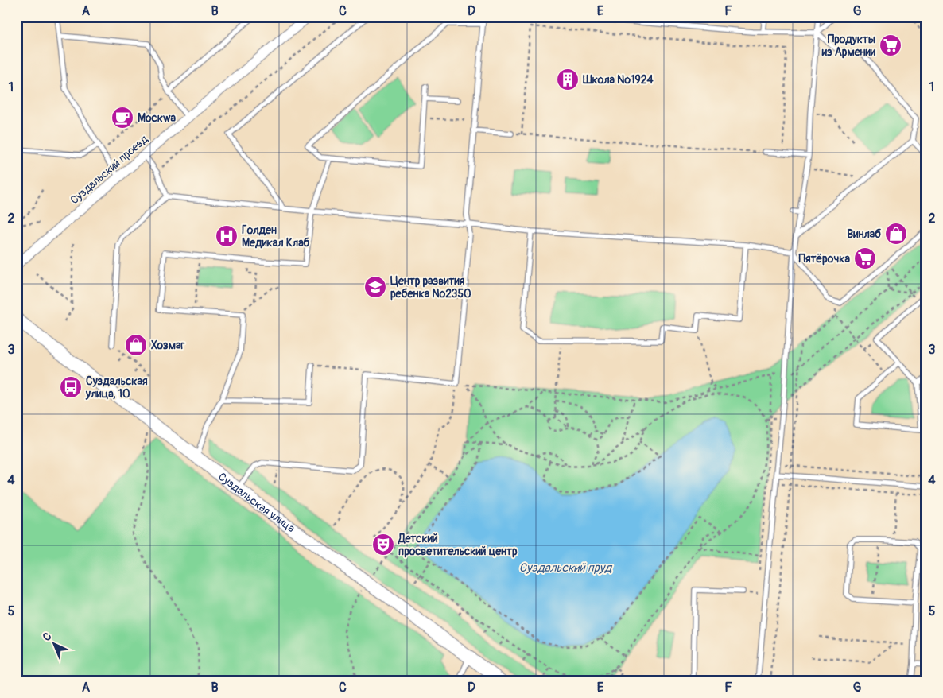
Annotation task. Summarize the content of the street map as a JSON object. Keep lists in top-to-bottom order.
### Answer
{
  "streets": {
    "street": ["Суздальский проезд", "Суздальская улица"]
  },
  "water": ["Суздальский пруд"],
  "places": {
    "supermarket": ["Продукты из Армении", "Пятёрочка"],
    "building": ["Школа №1924"],
    "cafe": ["Москwa"],
    "shop": ["Винлаб", "Хозмаг"],
    "hospital": ["Голден Медикал Клаб"],
    "school or university": ["Центр развития ребенка №2350"],
    "bus stop": ["Суздальская улица, 10"],
    "theatre": ["Детский просветительский центр"]
  },
  "north": "top left",
  "grid": {
    "columns": [
      "A",
      "B",
      "C",
      "D",
      "E",
      "F",
      "G"
    ],
    "rows": [
      "1",
      "2",
      "3",
      "4",
      "5"
    ]
  }
}
